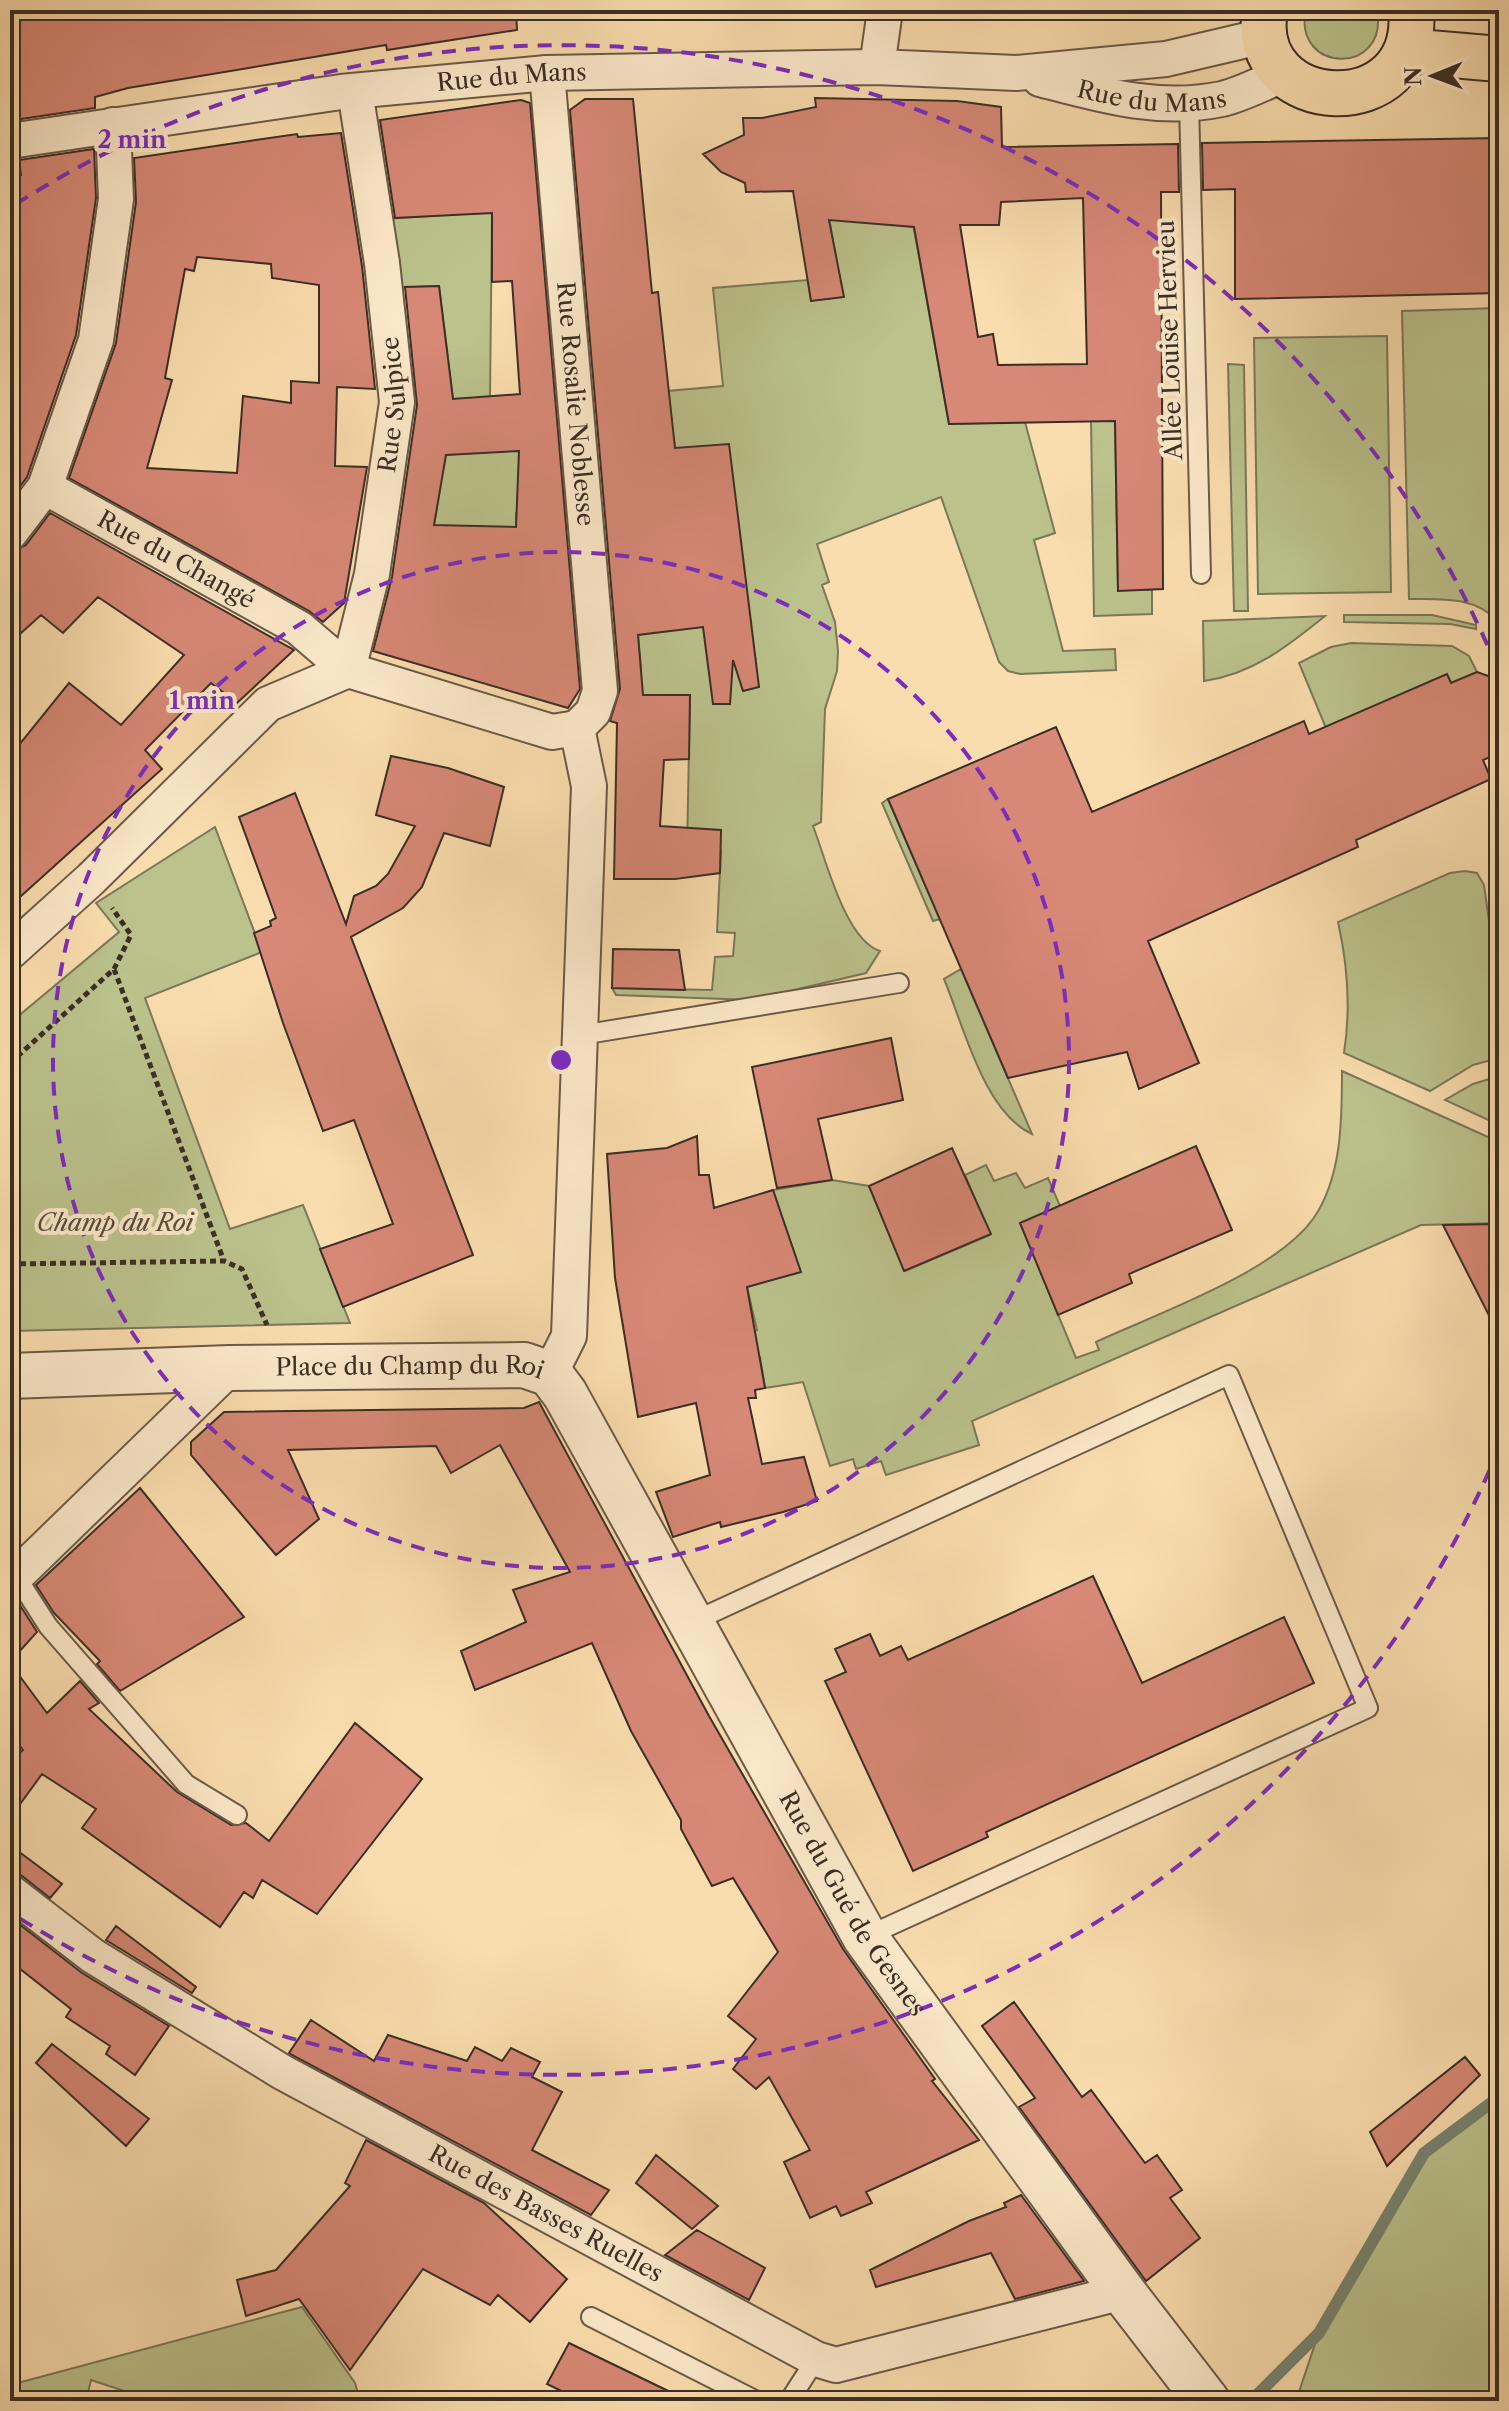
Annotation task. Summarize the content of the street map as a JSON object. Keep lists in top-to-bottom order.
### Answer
{
  "streets": {
    "street": [
      "Rue du Mans",
      "Rue Rosalie Noblesse",
      "Rue Sulpice",
      "Rue du Changé",
      "Place du Champ du Roi",
      "Rue du Gué de Gesnes",
      "Rue des Basses Ruelles"
    ],
    "lane": ["Allée Louise Hervieu"]
  },
  "crossings": [
    ["Rue du Mans", "Allée Louise Hervieu"],
    ["Rue du Mans", "Rue Rosalie Noblesse"],
    ["Rue du Mans", "Rue Sulpice"],
    ["Rue Rosalie Noblesse", "Place du Champ du Roi"],
    ["Rue Sulpice", "Rue du Changé"],
    ["Place du Champ du Roi", "Rue du Gué de Gesnes"],
    ["Rue du Gué de Gesnes", "Rue des Basses Ruelles"]
  ],
  "parks": ["Champ du Roi"],
  "north": "left",
  "rings": ["2 min", "1 min"]
}
